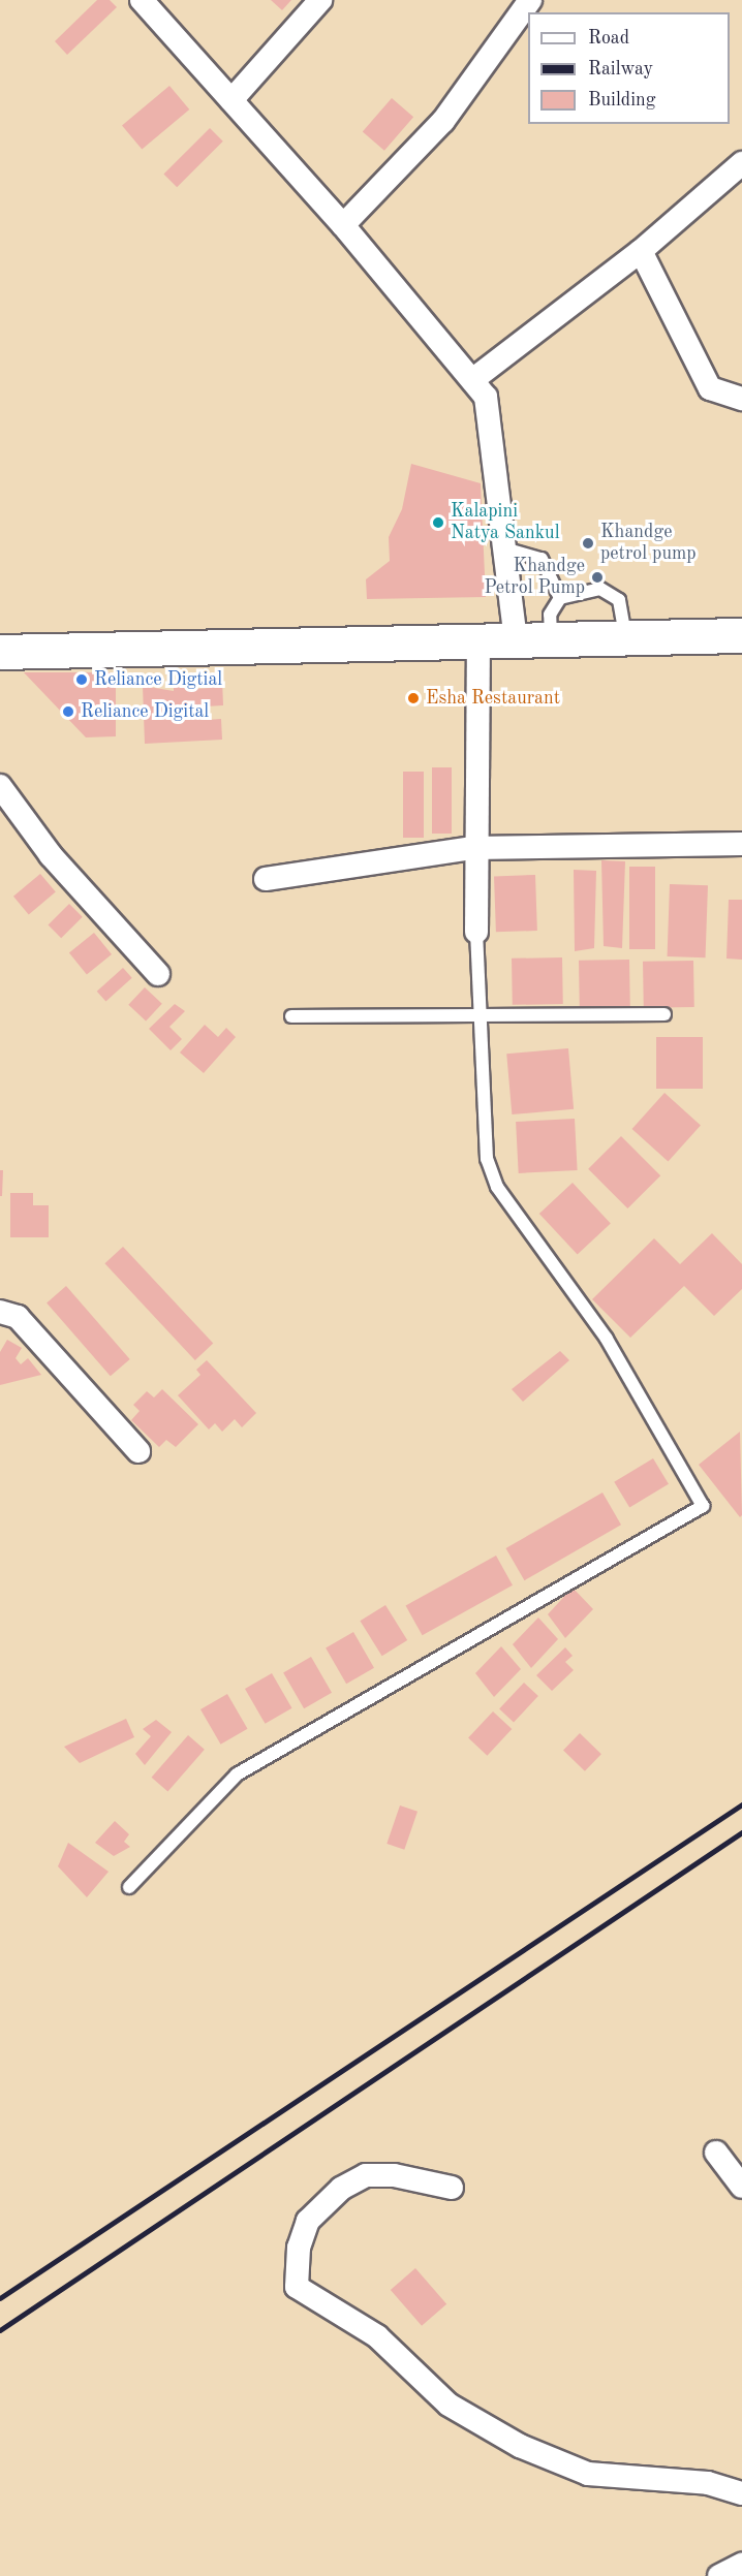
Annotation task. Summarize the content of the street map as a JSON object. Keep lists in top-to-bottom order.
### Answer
{
  "places": [
    "Kalapini Natya Sankul",
    "Khandge petrol pump",
    "Khandge Petrol Pump",
    "Reliance Digtial",
    "Esha Restaurant",
    "Reliance Digital"
  ],
  "legend": ["Road", "Railway", "Building"]
}
